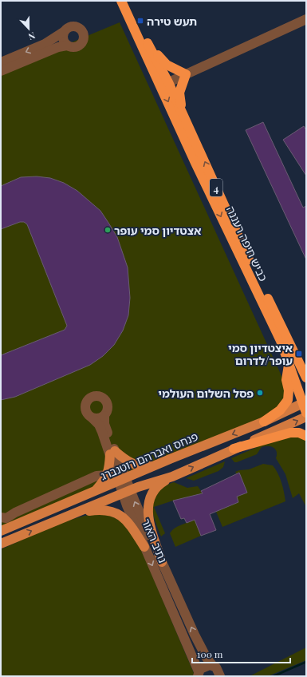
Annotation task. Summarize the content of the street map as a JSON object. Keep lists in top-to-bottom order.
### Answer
{
  "streets": {
    "highway": ["4", "כביש חיפה רעננה"],
    "main road": ["פנחס ואברהם רוטנברג"],
    "street": ["נתיב האור"]
  },
  "crossings": [
    ["כביש חיפה רעננה", "פנחס ואברהם רוטנברג"],
    ["פנחס ואברהם רוטנברג", "נתיב האור"]
  ],
  "places": {
    "transit": ["תעש טירה", "איצטדיון סמי עופר/לדרום"],
    "other": ["אצטדיון סמי עופר", "פסל השלום העולמי"]
  },
  "scale_bar": "100 m",
  "north": "bottom"
}
